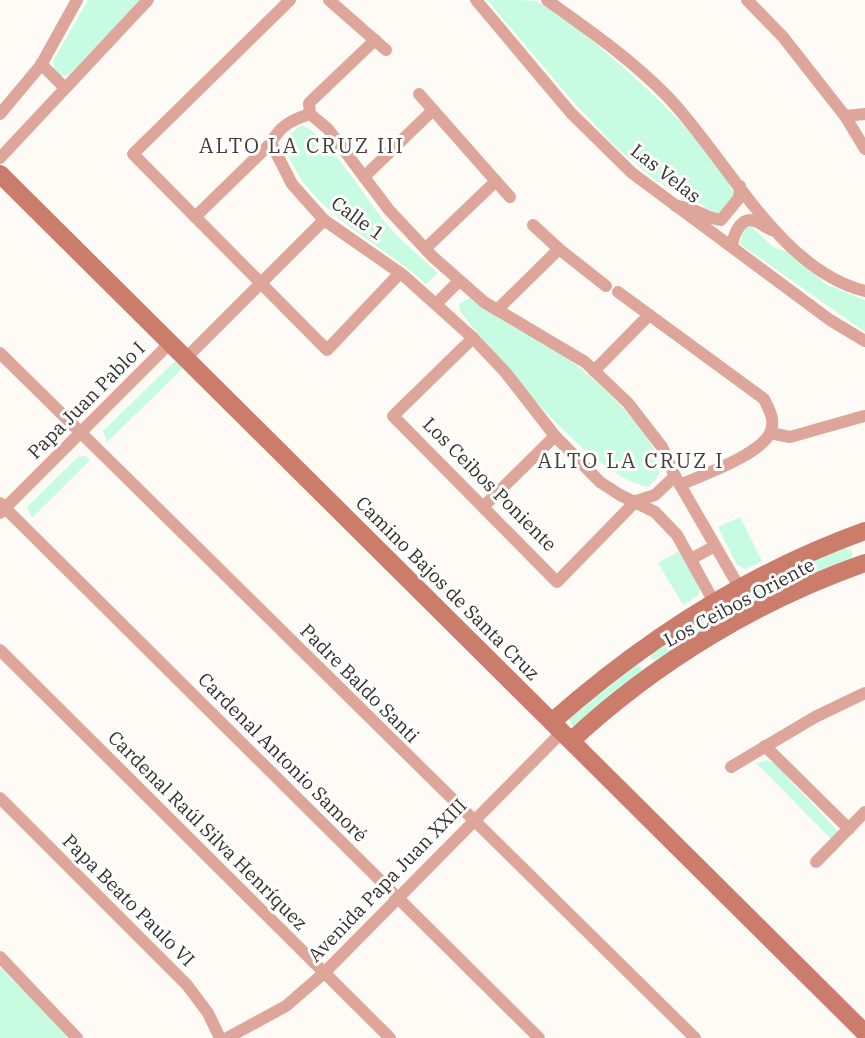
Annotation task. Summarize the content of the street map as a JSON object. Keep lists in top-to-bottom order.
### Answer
{
  "streets": {
    "street": [
      "Las Velas",
      "Calle 1",
      "Papa Juan Pablo I",
      "Los Ceibos Poniente",
      "Camino Bajos de Santa Cruz",
      "Los Ceibos Oriente",
      "Padre Baldo Santi",
      "Cardenal Antonio Samoré",
      "Cardenal Raúl Silva Henríquez",
      "Avenida Papa Juan XXIII",
      "Papa Beato Paulo VI"
    ]
  },
  "crossings": [
    ["Calle 1", "Los Ceibos Poniente"],
    ["Papa Juan Pablo I", "Camino Bajos de Santa Cruz"],
    ["Papa Juan Pablo I", "Padre Baldo Santi"],
    ["Papa Juan Pablo I", "Cardenal Antonio Samoré"],
    ["Camino Bajos de Santa Cruz", "Los Ceibos Oriente"],
    ["Camino Bajos de Santa Cruz", "Avenida Papa Juan XXIII"],
    ["Los Ceibos Oriente", "Avenida Papa Juan XXIII"],
    ["Padre Baldo Santi", "Avenida Papa Juan XXIII"],
    ["Cardenal Antonio Samoré", "Avenida Papa Juan XXIII"],
    ["Cardenal Raúl Silva Henríquez", "Avenida Papa Juan XXIII"]
  ],
  "districts": ["ALTO LA CRUZ III", "ALTO LA CRUZ I"]
}
